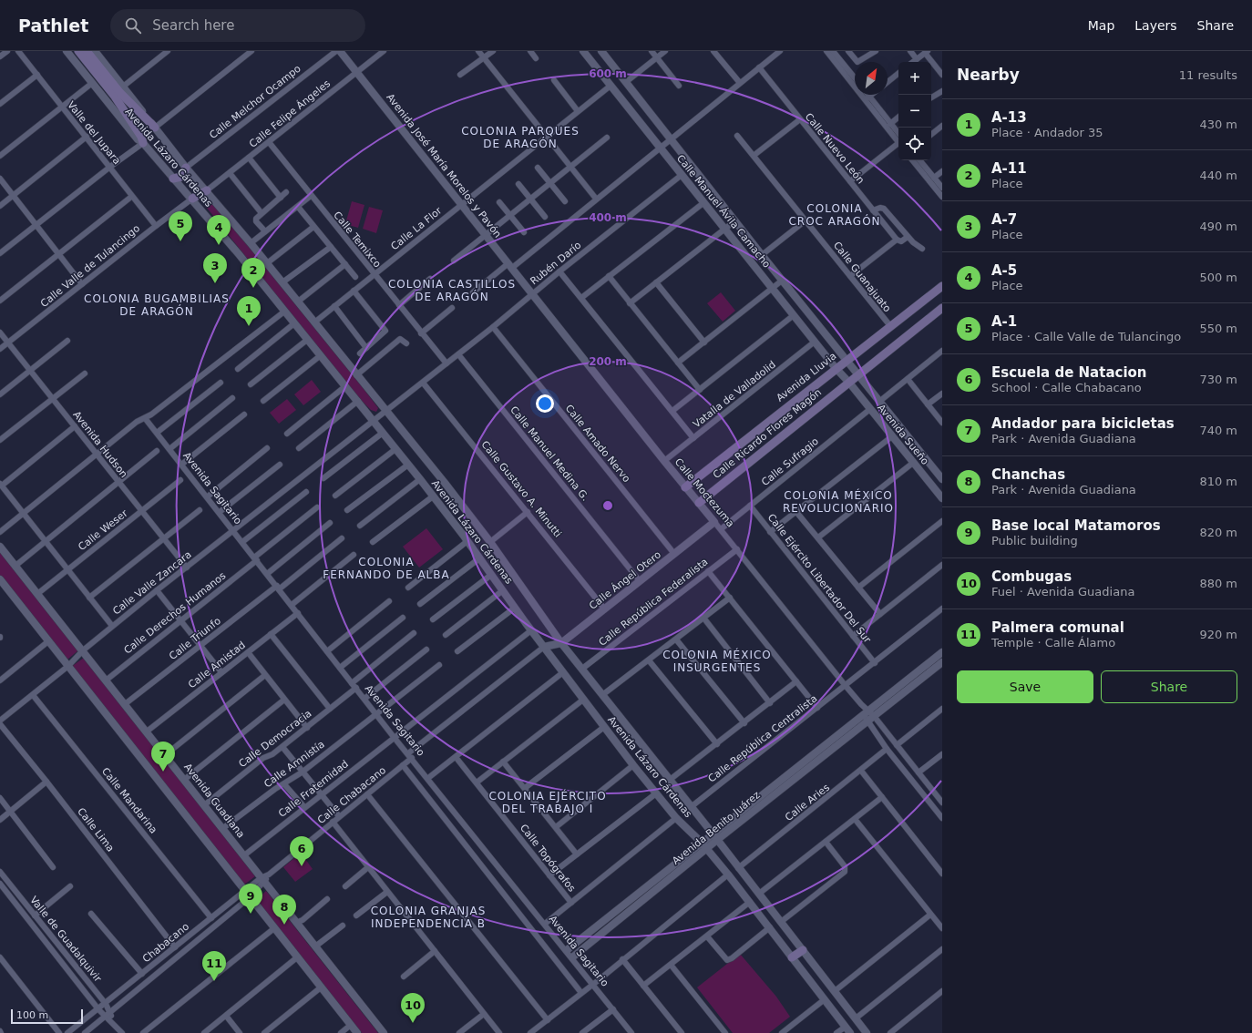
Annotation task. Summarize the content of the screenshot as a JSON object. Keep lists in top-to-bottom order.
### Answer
{
  "streets": {
    "main road": ["Avenida Lluvia", "Calle Ricardo Flores Magón"],
    "street": [
      "Calle Melchor Ocampo",
      "Calle Felipe Ángeles",
      "Valle del Jupara",
      "Calle Nuevo León",
      "Avenida Lázaro Cárdenas",
      "Avenida José María Morelos y Pavón",
      "Calle Manuel Ávila Camacho",
      "Calle La Flor",
      "Calle Temixco",
      "Rubén Darío",
      "Calle Valle de Tulancingo",
      "Calle Guanajuato",
      "Vatalla de Valladolid",
      "Avenida Sueño",
      "Calle Amado Nervo",
      "Avenida Hudson",
      "Calle Manuel Medina G.",
      "Calle Sufragio",
      "Avenida Sagitario",
      "Calle Gustavo A. Minutti",
      "Calle Moctezuma",
      "Calle Weser",
      "Calle Ejército Libertador Del Sur",
      "Calle Ángel Otero",
      "Calle Valle Zancara",
      "Calle República Federalista",
      "Calle Derechos Humanos",
      "Calle Triunfo",
      "Calle Amistad",
      "Calle Democracia",
      "Calle República Centralista",
      "Calle Amnistía",
      "Calle Fraternidad",
      "Calle Chabacano",
      "Calle Mandarina",
      "Avenida Guadiana",
      "Calle Aries",
      "Avenida Benito Juárez",
      "Calle Lima",
      "Calle Topógrafos",
      "Valle de Guadalquivir",
      "Chabacano"
    ]
  },
  "crossings": [
    ["Calle Melchor Ocampo", "Avenida Lázaro Cárdenas"],
    ["Calle Felipe Ángeles", "Avenida Lázaro Cárdenas"],
    ["Calle Felipe Ángeles", "Avenida José María Morelos y Pavón"],
    ["Calle Felipe Ángeles", "Calle Temixco"],
    ["Valle del Jupara", "Calle Valle de Tulancingo"],
    ["Avenida Lázaro Cárdenas", "Calle La Flor"],
    ["Avenida Lázaro Cárdenas", "Rubén Darío"],
    ["Avenida Lázaro Cárdenas", "Calle Valle de Tulancingo"],
    ["Avenida Lázaro Cárdenas", "Calle Ángel Otero"],
    ["Avenida Lázaro Cárdenas", "Calle Valle Zancara"],
    ["Avenida Lázaro Cárdenas", "Calle República Federalista"],
    ["Avenida Lázaro Cárdenas", "Calle República Centralista"],
    ["Avenida Lázaro Cárdenas", "Calle Fraternidad"],
    ["Avenida Lázaro Cárdenas", "Calle Aries"],
    ["Avenida Lázaro Cárdenas", "Avenida Benito Juárez"],
    ["Avenida José María Morelos y Pavón", "Calle La Flor"],
    ["Avenida José María Morelos y Pavón", "Rubén Darío"],
    ["Avenida José María Morelos y Pavón", "Calle Moctezuma"],
    ["Calle Manuel Ávila Camacho", "Calle La Flor"],
    ["Calle Manuel Ávila Camacho", "Rubén Darío"],
    ["Calle Manuel Ávila Camacho", "Avenida Lluvia"],
    ["Calle Manuel Ávila Camacho", "Vatalla de Valladolid"],
    ["Calle Manuel Ávila Camacho", "Calle Ricardo Flores Magón"],
    ["Calle Manuel Ávila Camacho", "Avenida Sueño"],
    ["Calle La Flor", "Calle Temixco"],
    ["Calle Temixco", "Rubén Darío"],
    ["Rubén Darío", "Calle Amado Nervo"],
    ["Rubén Darío", "Calle Manuel Medina G."],
    ["Rubén Darío", "Calle Gustavo A. Minutti"],
    ["Rubén Darío", "Calle Moctezuma"],
    ["Rubén Darío", "Calle Valle Zancara"],
    ["Calle Valle de Tulancingo", "Avenida Hudson"],
    ["Calle Guanajuato", "Avenida Lluvia"],
    ["Avenida Lluvia", "Calle Moctezuma"],
    ["Vatalla de Valladolid", "Calle Moctezuma"],
    ["Calle Ricardo Flores Magón", "Avenida Sueño"],
    ["Calle Ricardo Flores Magón", "Calle Moctezuma"],
    ["Avenida Sueño", "Calle Sufragio"],
    ["Calle Amado Nervo", "Calle Ángel Otero"],
    ["Avenida Hudson", "Calle Weser"],
    ["Avenida Hudson", "Calle Valle Zancara"],
    ["Calle Manuel Medina G.", "Calle Ángel Otero"],
    ["Calle Sufragio", "Calle Moctezuma"],
    ["Calle Sufragio", "Calle Ejército Libertador Del Sur"],
    ["Avenida Sagitario", "Calle Valle Zancara"],
    ["Avenida Sagitario", "Calle Derechos Humanos"],
    ["Avenida Sagitario", "Calle Triunfo"],
    ["Avenida Sagitario", "Calle Amistad"],
    ["Avenida Sagitario", "Calle Democracia"],
    ["Avenida Sagitario", "Calle Amnistía"],
    ["Avenida Sagitario", "Calle Fraternidad"],
    ["Avenida Sagitario", "Calle Chabacano"],
    ["Avenida Sagitario", "Avenida Benito Juárez"],
    ["Calle Gustavo A. Minutti", "Calle Ángel Otero"],
    ["Calle Moctezuma", "Calle Ángel Otero"],
    ["Calle Moctezuma", "Calle República Federalista"],
    ["Calle Moctezuma", "Calle República Centralista"],
    ["Calle Moctezuma", "Avenida Benito Juárez"],
    ["Calle Weser", "Avenida Guadiana"],
    ["Calle Ejército Libertador Del Sur", "Calle República Centralista"],
    ["Calle Valle Zancara", "Calle Mandarina"],
    ["Calle Valle Zancara", "Avenida Guadiana"],
    ["Calle Derechos Humanos", "Avenida Guadiana"],
    ["Calle Triunfo", "Avenida Guadiana"],
    ["Calle Amistad", "Avenida Guadiana"],
    ["Calle Democracia", "Avenida Guadiana"],
    ["Calle Amnistía", "Avenida Guadiana"],
    ["Calle Fraternidad", "Avenida Guadiana"],
    ["Calle Chabacano", "Avenida Guadiana"],
    ["Calle Chabacano", "Chabacano"],
    ["Calle Mandarina", "Chabacano"],
    ["Calle Lima", "Chabacano"],
    ["Valle de Guadalquivir", "Chabacano"]
  ],
  "districts": [
    "COLONIA PARQUES DE ARAGÓN",
    "COLONIA CROC ARAGÓN",
    "COLONIA CASTILLOS DE ARAGÓN",
    "COLONIA BUGAMBILIAS DE ARAGÓN",
    "COLONIA MÉXICO REVOLUCIONARIO",
    "COLONIA FERNANDO DE ALBA",
    "COLONIA MÉXICO INSURGENTES",
    "COLONIA EJÉRCITO DEL TRABAJO I",
    "COLONIA GRANJAS INDEPENDENCIA B"
  ],
  "scale_bar": "100 m",
  "north": "top right",
  "page": {
    "header": "Pathlet",
    "search": "Search here",
    "nav": ["Map", "Layers", "Share"],
    "heading": ["Nearby", "11 results"],
    "map_buttons": ["+", "−"],
    "list": [
      {
        "mark": "1",
        "name": "A-13",
        "note": "Place · Andador 35",
        "value": "430 m"
      },
      {
        "mark": "2",
        "name": "A-11",
        "note": "Place",
        "value": "440 m"
      },
      {
        "mark": "3",
        "name": "A-7",
        "note": "Place",
        "value": "490 m"
      },
      {
        "mark": "4",
        "name": "A-5",
        "note": "Place",
        "value": "500 m"
      },
      {
        "mark": "5",
        "name": "A-1",
        "note": "Place · Calle Valle de Tulancingo",
        "value": "550 m"
      },
      {
        "mark": "6",
        "name": "Escuela de Natacion",
        "note": "School · Calle Chabacano",
        "value": "730 m"
      },
      {
        "mark": "7",
        "name": "Andador para bicicletas",
        "note": "Park · Avenida Guadiana",
        "value": "740 m"
      },
      {
        "mark": "8",
        "name": "Chanchas",
        "note": "Park · Avenida Guadiana",
        "value": "810 m"
      },
      {
        "mark": "9",
        "name": "Base local Matamoros",
        "note": "Public building",
        "value": "820 m"
      },
      {
        "mark": "10",
        "name": "Combugas",
        "note": "Fuel · Avenida Guadiana",
        "value": "880 m"
      },
      {
        "mark": "11",
        "name": "Palmera comunal",
        "note": "Temple · Calle Álamo",
        "value": "920 m"
      }
    ],
    "pins": [
      "5",
      "4",
      "3",
      "2",
      "1",
      "7",
      "6",
      "9",
      "8",
      "11",
      "10"
    ],
    "buttons": ["Save", "Share"],
    "scale": "100 m"
  },
  "rings": ["600 m", "400 m", "200 m"]
}
